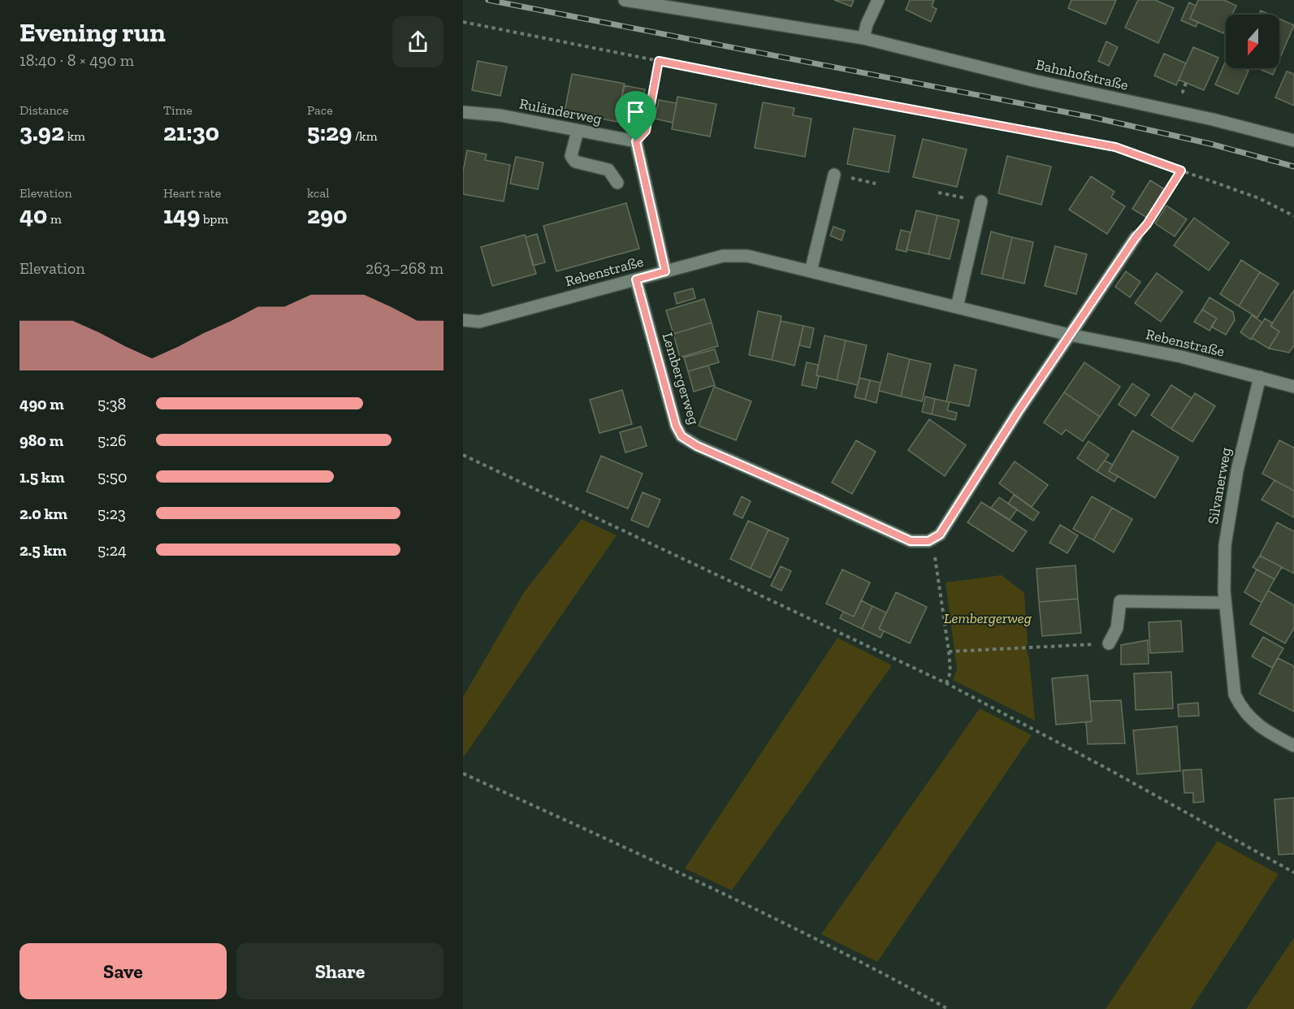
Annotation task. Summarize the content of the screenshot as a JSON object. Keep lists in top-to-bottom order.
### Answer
{
  "streets": {
    "street": [
      "Bahnhofstraße",
      "Ruländerweg",
      "Rebenstraße",
      "Lembergerweg",
      "Silvanerweg"
    ]
  },
  "crossings": [
    ["Rebenstraße", "Lembergerweg"],
    ["Rebenstraße", "Silvanerweg"]
  ],
  "parks": ["Lembergerweg"],
  "north": "bottom",
  "page": {
    "heading": ["Evening run", "18:40 · 8 × 490 m"],
    "stats": [
      ["Distance", "3.92 km"],
      ["Time", "21:30"],
      ["Pace", "5:29 /km"],
      ["Elevation", "40 m"],
      ["Heart rate", "149 bpm"],
      ["kcal", "290"]
    ],
    "chart": ["Elevation", "263–268 m"],
    "list": [
      {
        "name": "490 m",
        "note": "5:38"
      },
      {
        "name": "980 m",
        "note": "5:26"
      },
      {
        "name": "1.5 km",
        "note": "5:50"
      },
      {
        "name": "2.0 km",
        "note": "5:23"
      },
      {
        "name": "2.5 km",
        "note": "5:24"
      }
    ],
    "buttons": ["Save", "Share"]
  }
}
